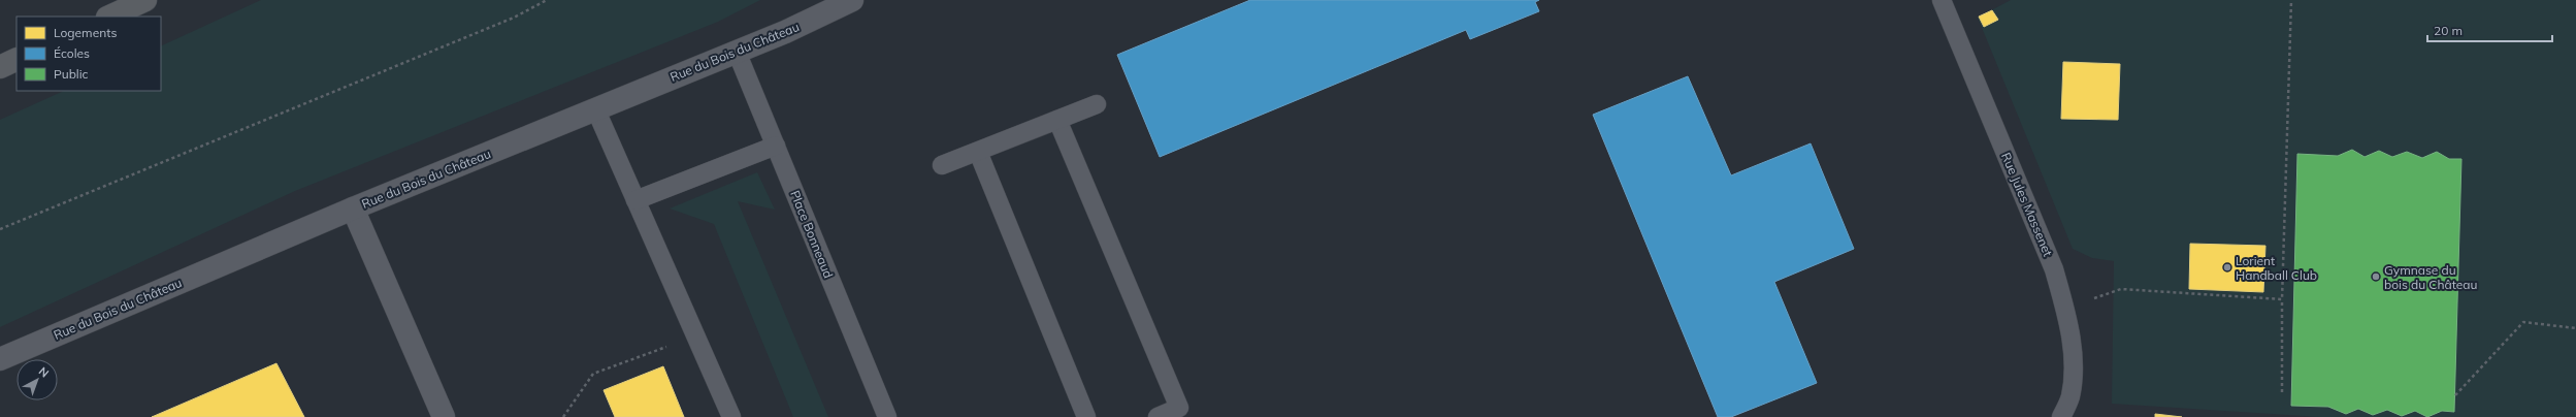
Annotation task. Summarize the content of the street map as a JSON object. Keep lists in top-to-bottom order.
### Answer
{
  "streets": {
    "street": ["Rue du Bois du Château"],
    "lane": ["Rue Jules Massenet", "Place Bonneaud"]
  },
  "crossings": [
    ["Rue du Bois du Château", "Place Bonneaud"]
  ],
  "places": ["Lorient Handball Club", "Gymnase du bois du Château"],
  "legend": ["Logements", "Écoles", "Public"],
  "scale_bar": "20 m",
  "north": "top right"
}
